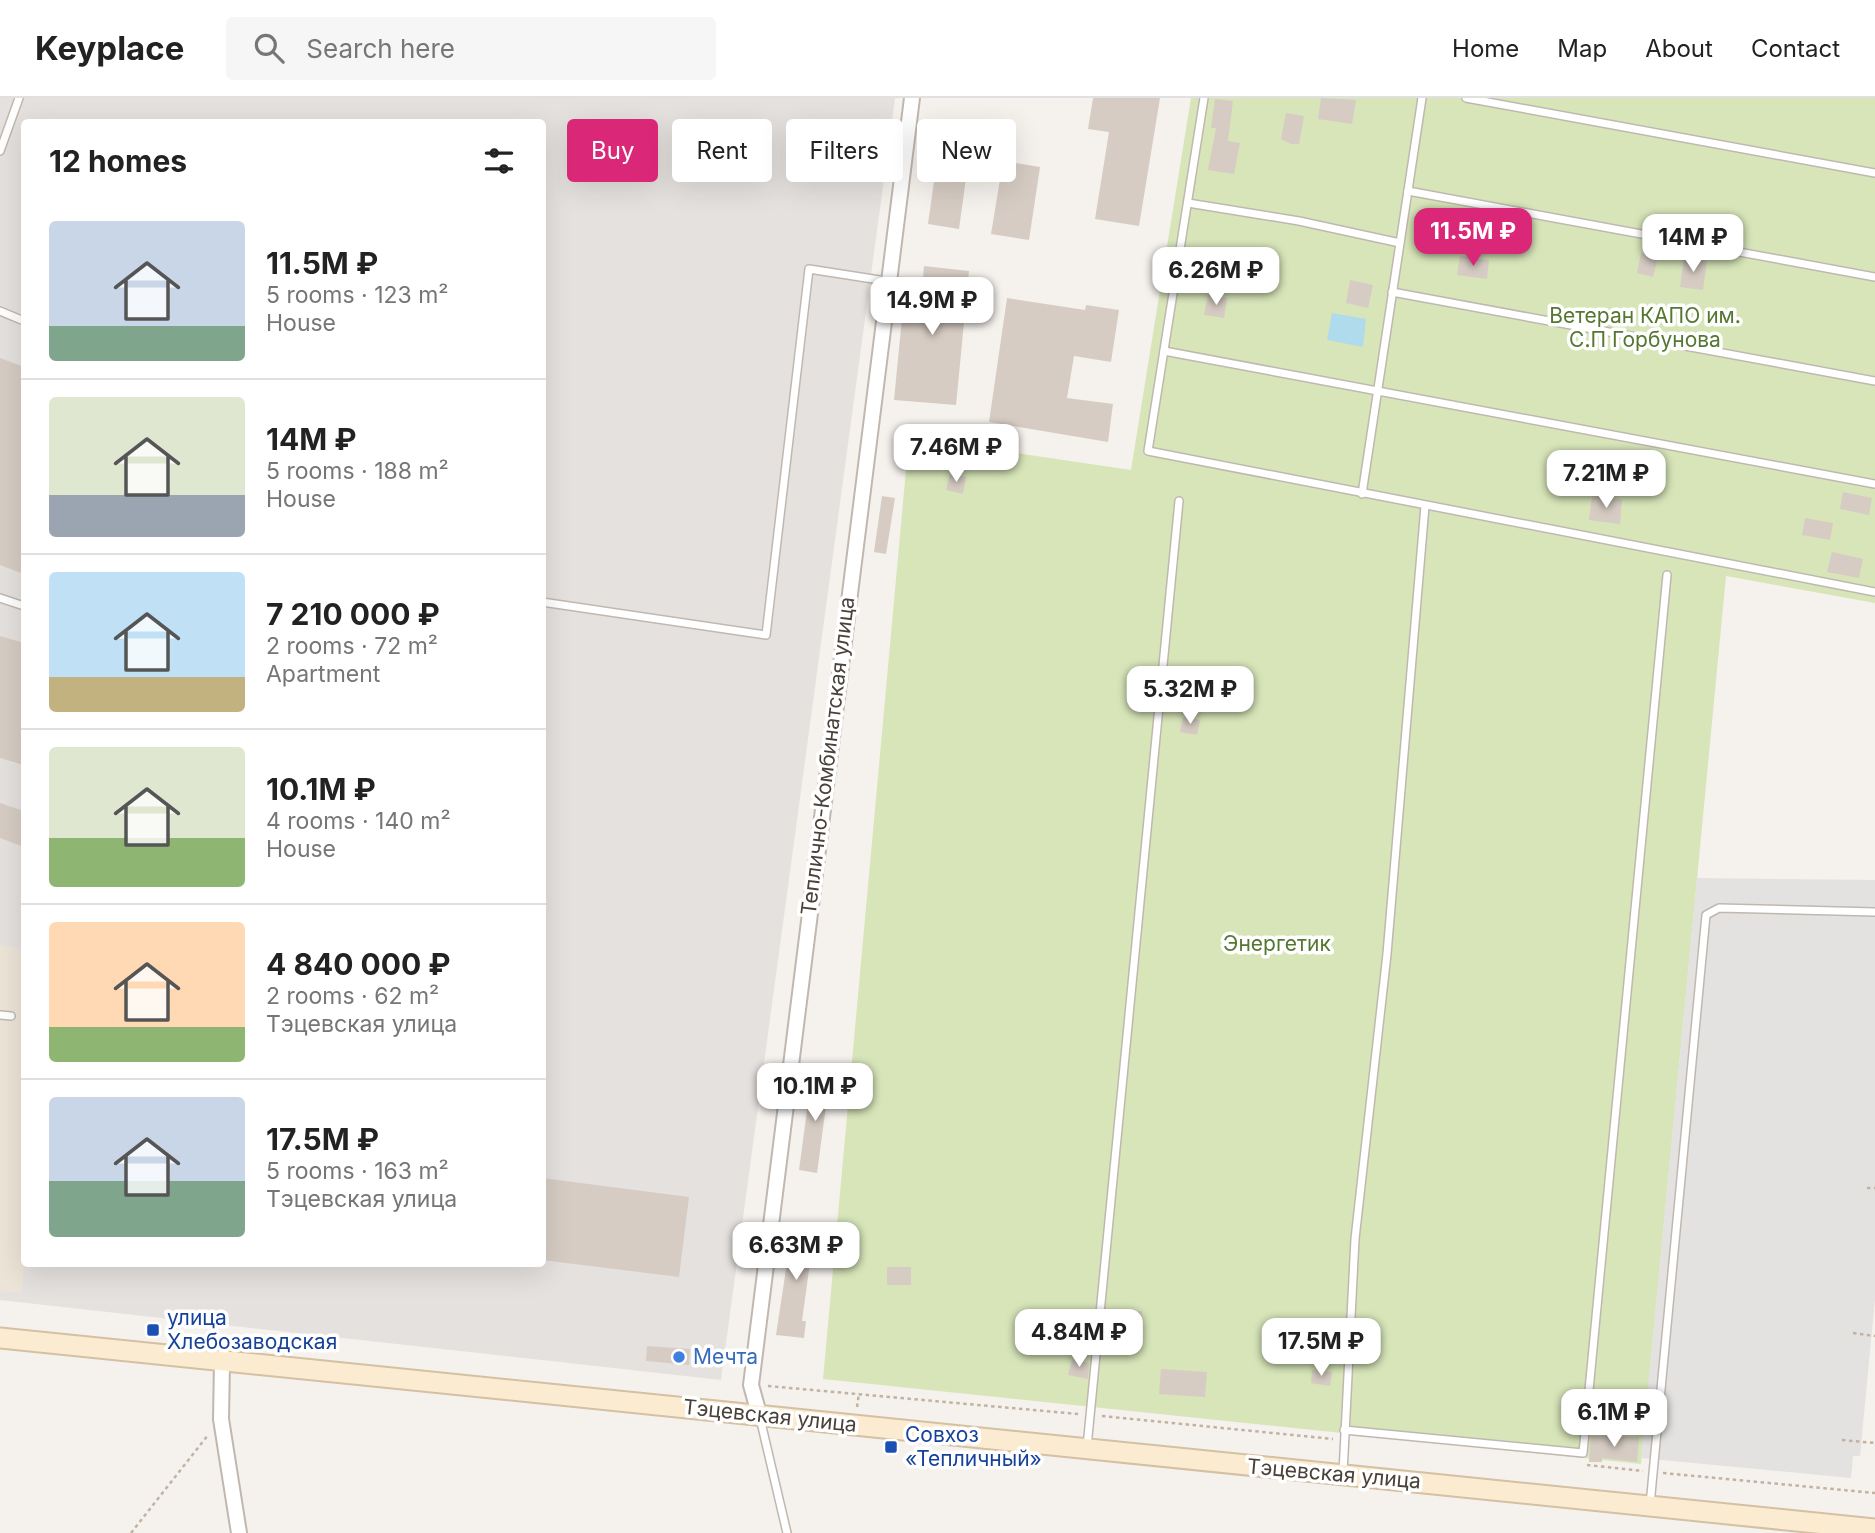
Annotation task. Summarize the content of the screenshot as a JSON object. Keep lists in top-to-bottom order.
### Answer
{
  "streets": {
    "main road": ["Тэцевская улица"],
    "street": ["Теплично-Комбинатская улица"]
  },
  "crossings": [
    ["Теплично-Комбинатская улица", "Тэцевская улица"]
  ],
  "parks": ["Ветеран КАПО им. С.П Горбунова", "Энергетик"],
  "places": {
    "transit": ["улица Хлебозаводская", "Совхоз «Тепличный»"],
    "other": ["Мечта"]
  },
  "page": {
    "header": "Keyplace",
    "search": "Search here",
    "nav": [
      "Home",
      "Map",
      "About",
      "Contact"
    ],
    "chip": [
      "Buy",
      "Rent",
      "Filters",
      "New"
    ],
    "heading": "12 homes",
    "list": [
      {
        "name": "11.5M ₽",
        "note": "5 rooms · 123 m² · House"
      },
      {
        "name": "14M ₽",
        "note": "5 rooms · 188 m² · House"
      },
      {
        "name": "7 210 000 ₽",
        "note": "2 rooms · 72 m² · Apartment"
      },
      {
        "name": "10.1M ₽",
        "note": "4 rooms · 140 m² · House"
      },
      {
        "name": "4 840 000 ₽",
        "note": "2 rooms · 62 m² · Тэцевская улица"
      },
      {
        "name": "17.5M ₽",
        "note": "5 rooms · 163 m² · Тэцевская улица"
      }
    ],
    "price": [
      "11.5M ₽",
      "14M ₽",
      "6.26M ₽",
      "14.9M ₽",
      "7.46M ₽",
      "7.21M ₽",
      "5.32M ₽",
      "10.1M ₽",
      "6.63M ₽",
      "4.84M ₽",
      "17.5M ₽",
      "6.1M ₽"
    ]
  }
}
